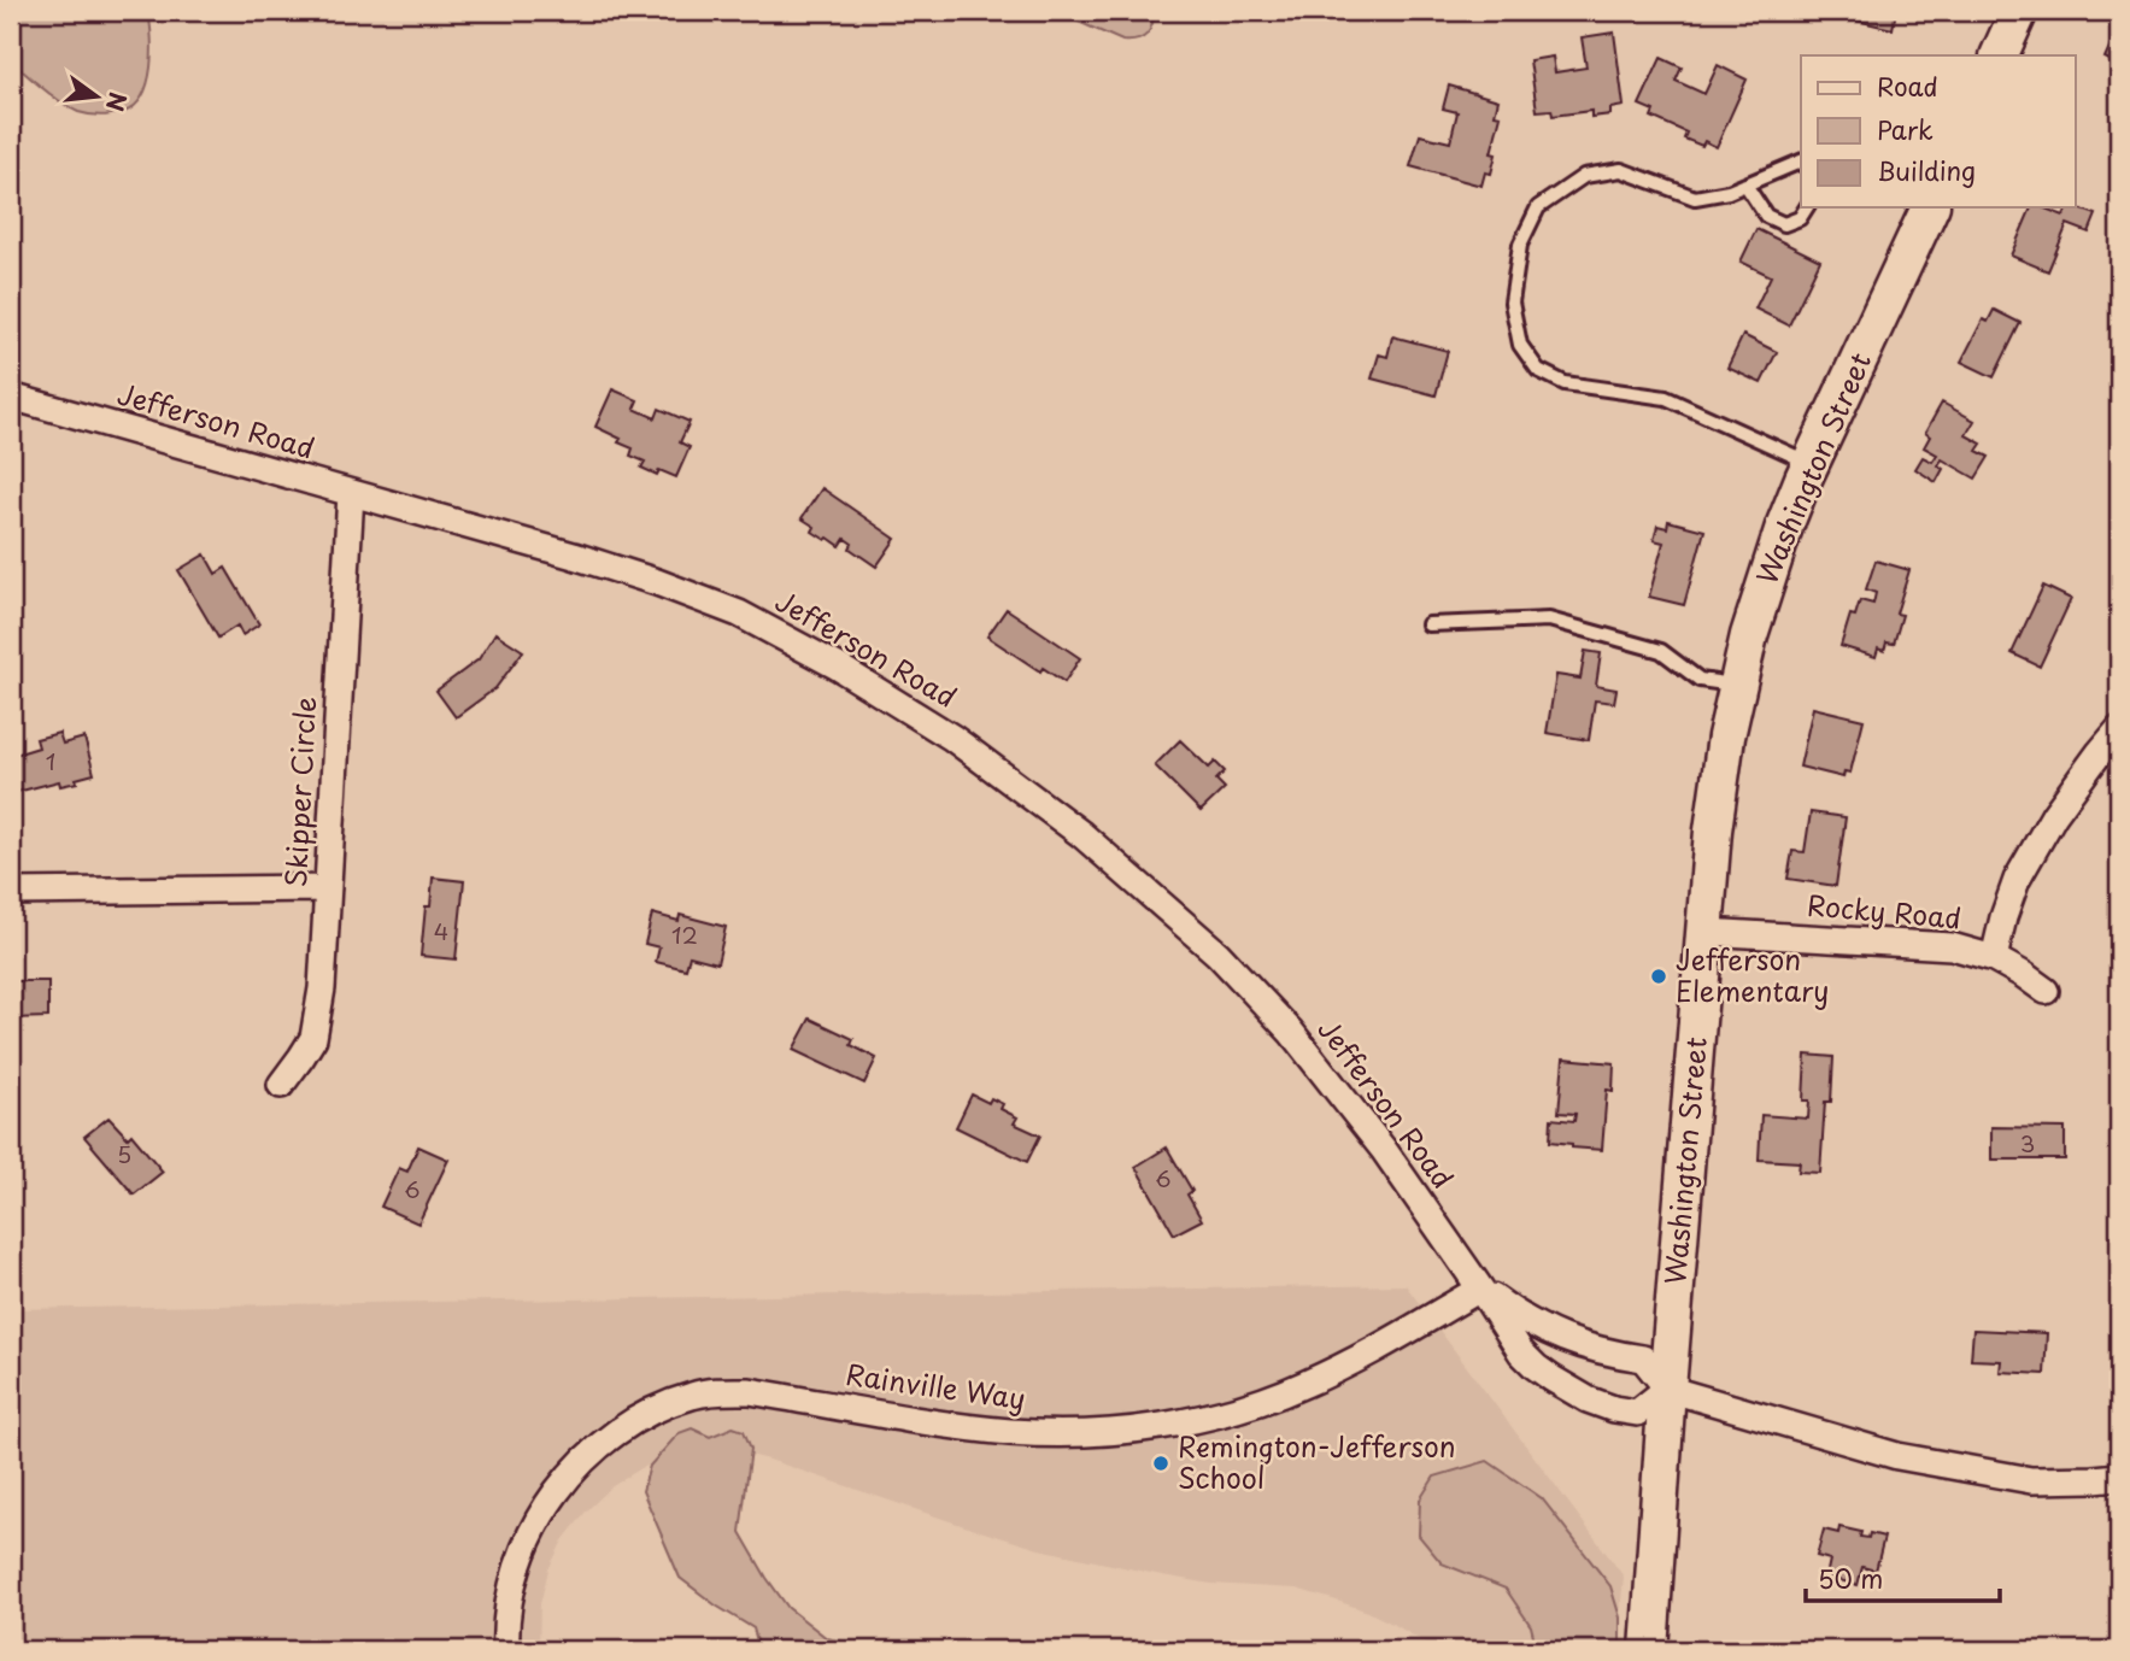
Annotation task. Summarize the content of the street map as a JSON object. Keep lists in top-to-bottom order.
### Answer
{
  "streets": {
    "main road": ["Washington Street"],
    "street": [
      "Jefferson Road",
      "Skipper Circle",
      "Rocky Road",
      "Rainville Way"
    ]
  },
  "crossings": [
    ["Jefferson Road", "Washington Street"],
    ["Jefferson Road", "Skipper Circle"],
    ["Jefferson Road", "Rainville Way"],
    ["Washington Street", "Rocky Road"]
  ],
  "places": ["Jefferson Elementary", "Remington-Jefferson School"],
  "house_numbers": [
    "1",
    "4",
    "12",
    "3",
    "5",
    "6",
    "6"
  ],
  "legend": ["Road", "Park", "Building"],
  "scale_bar": "50 m",
  "north": "right"
}
